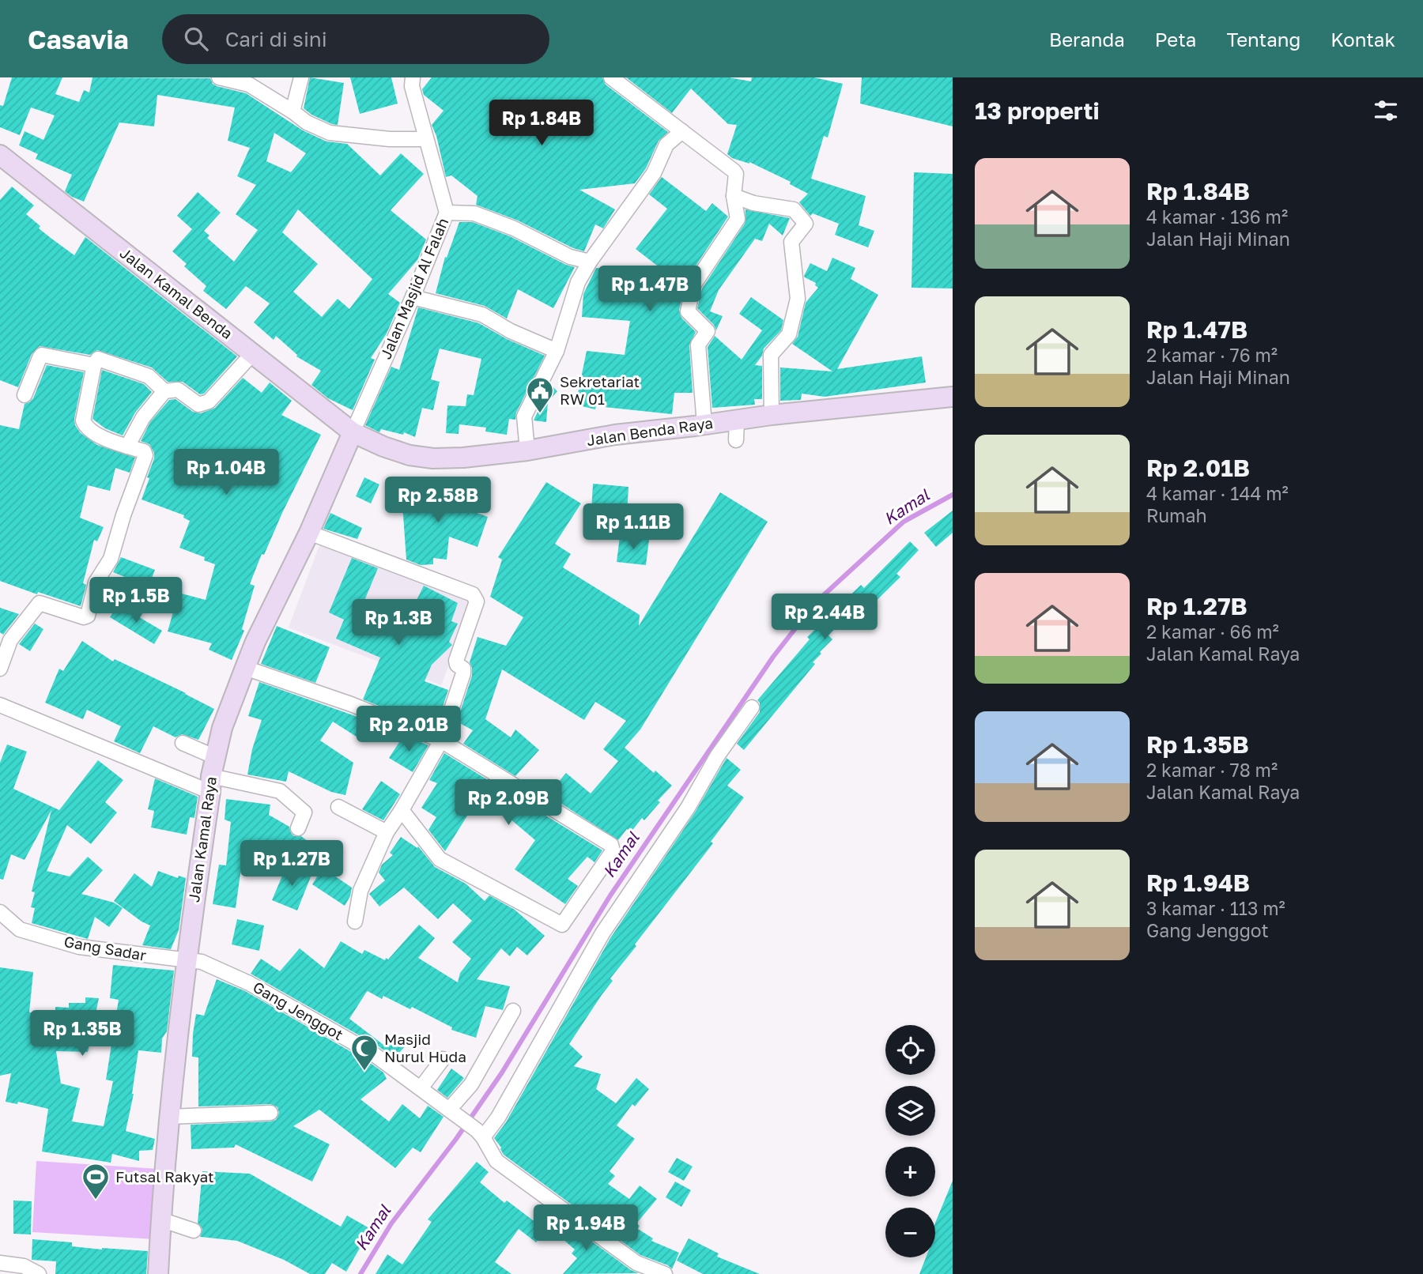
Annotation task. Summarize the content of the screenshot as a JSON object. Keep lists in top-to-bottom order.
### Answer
{
  "streets": {
    "main road": ["Jalan Kamal Benda", "Jalan Benda Raya", "Jalan Kamal Raya"],
    "street": ["Jalan Masjid Al Falah", "Gang Sadar", "Gang Jenggot"]
  },
  "crossings": [
    ["Jalan Masjid Al Falah", "Jalan Kamal Benda"],
    ["Jalan Masjid Al Falah", "Jalan Benda Raya"],
    ["Jalan Masjid Al Falah", "Jalan Kamal Raya"],
    ["Jalan Kamal Benda", "Jalan Benda Raya"],
    ["Jalan Kamal Benda", "Jalan Kamal Raya"],
    ["Jalan Benda Raya", "Jalan Kamal Raya"],
    ["Jalan Kamal Raya", "Gang Sadar"],
    ["Jalan Kamal Raya", "Gang Jenggot"],
    ["Gang Sadar", "Gang Jenggot"]
  ],
  "water": ["Kamal"],
  "places": {
    "public building": ["Sekretariat RW 01"],
    "mosque": ["Masjid Nurul Huda"],
    "sports": ["Futsal Rakyat"]
  },
  "page": {
    "header": "Casavia",
    "search": "Cari di sini",
    "nav": [
      "Beranda",
      "Peta",
      "Tentang",
      "Kontak"
    ],
    "heading": "13 properti",
    "price": [
      "Rp 1.84B",
      "Rp 1.47B",
      "Rp 1.04B",
      "Rp 2.58B",
      "Rp 1.11B",
      "Rp 1.5B",
      "Rp 2.44B",
      "Rp 1.3B",
      "Rp 2.01B",
      "Rp 2.09B",
      "Rp 1.27B",
      "Rp 1.35B",
      "Rp 1.94B"
    ],
    "list": [
      {
        "name": "Rp 1.84B",
        "note": "4 kamar · 136 m² · Jalan Haji Minan"
      },
      {
        "name": "Rp 1.47B",
        "note": "2 kamar · 76 m² · Jalan Haji Minan"
      },
      {
        "name": "Rp 2.01B",
        "note": "4 kamar · 144 m² · Rumah"
      },
      {
        "name": "Rp 1.27B",
        "note": "2 kamar · 66 m² · Jalan Kamal Raya"
      },
      {
        "name": "Rp 1.35B",
        "note": "2 kamar · 78 m² · Jalan Kamal Raya"
      },
      {
        "name": "Rp 1.94B",
        "note": "3 kamar · 113 m² · Gang Jenggot"
      }
    ],
    "map_buttons": ["+", "−"]
  }
}
